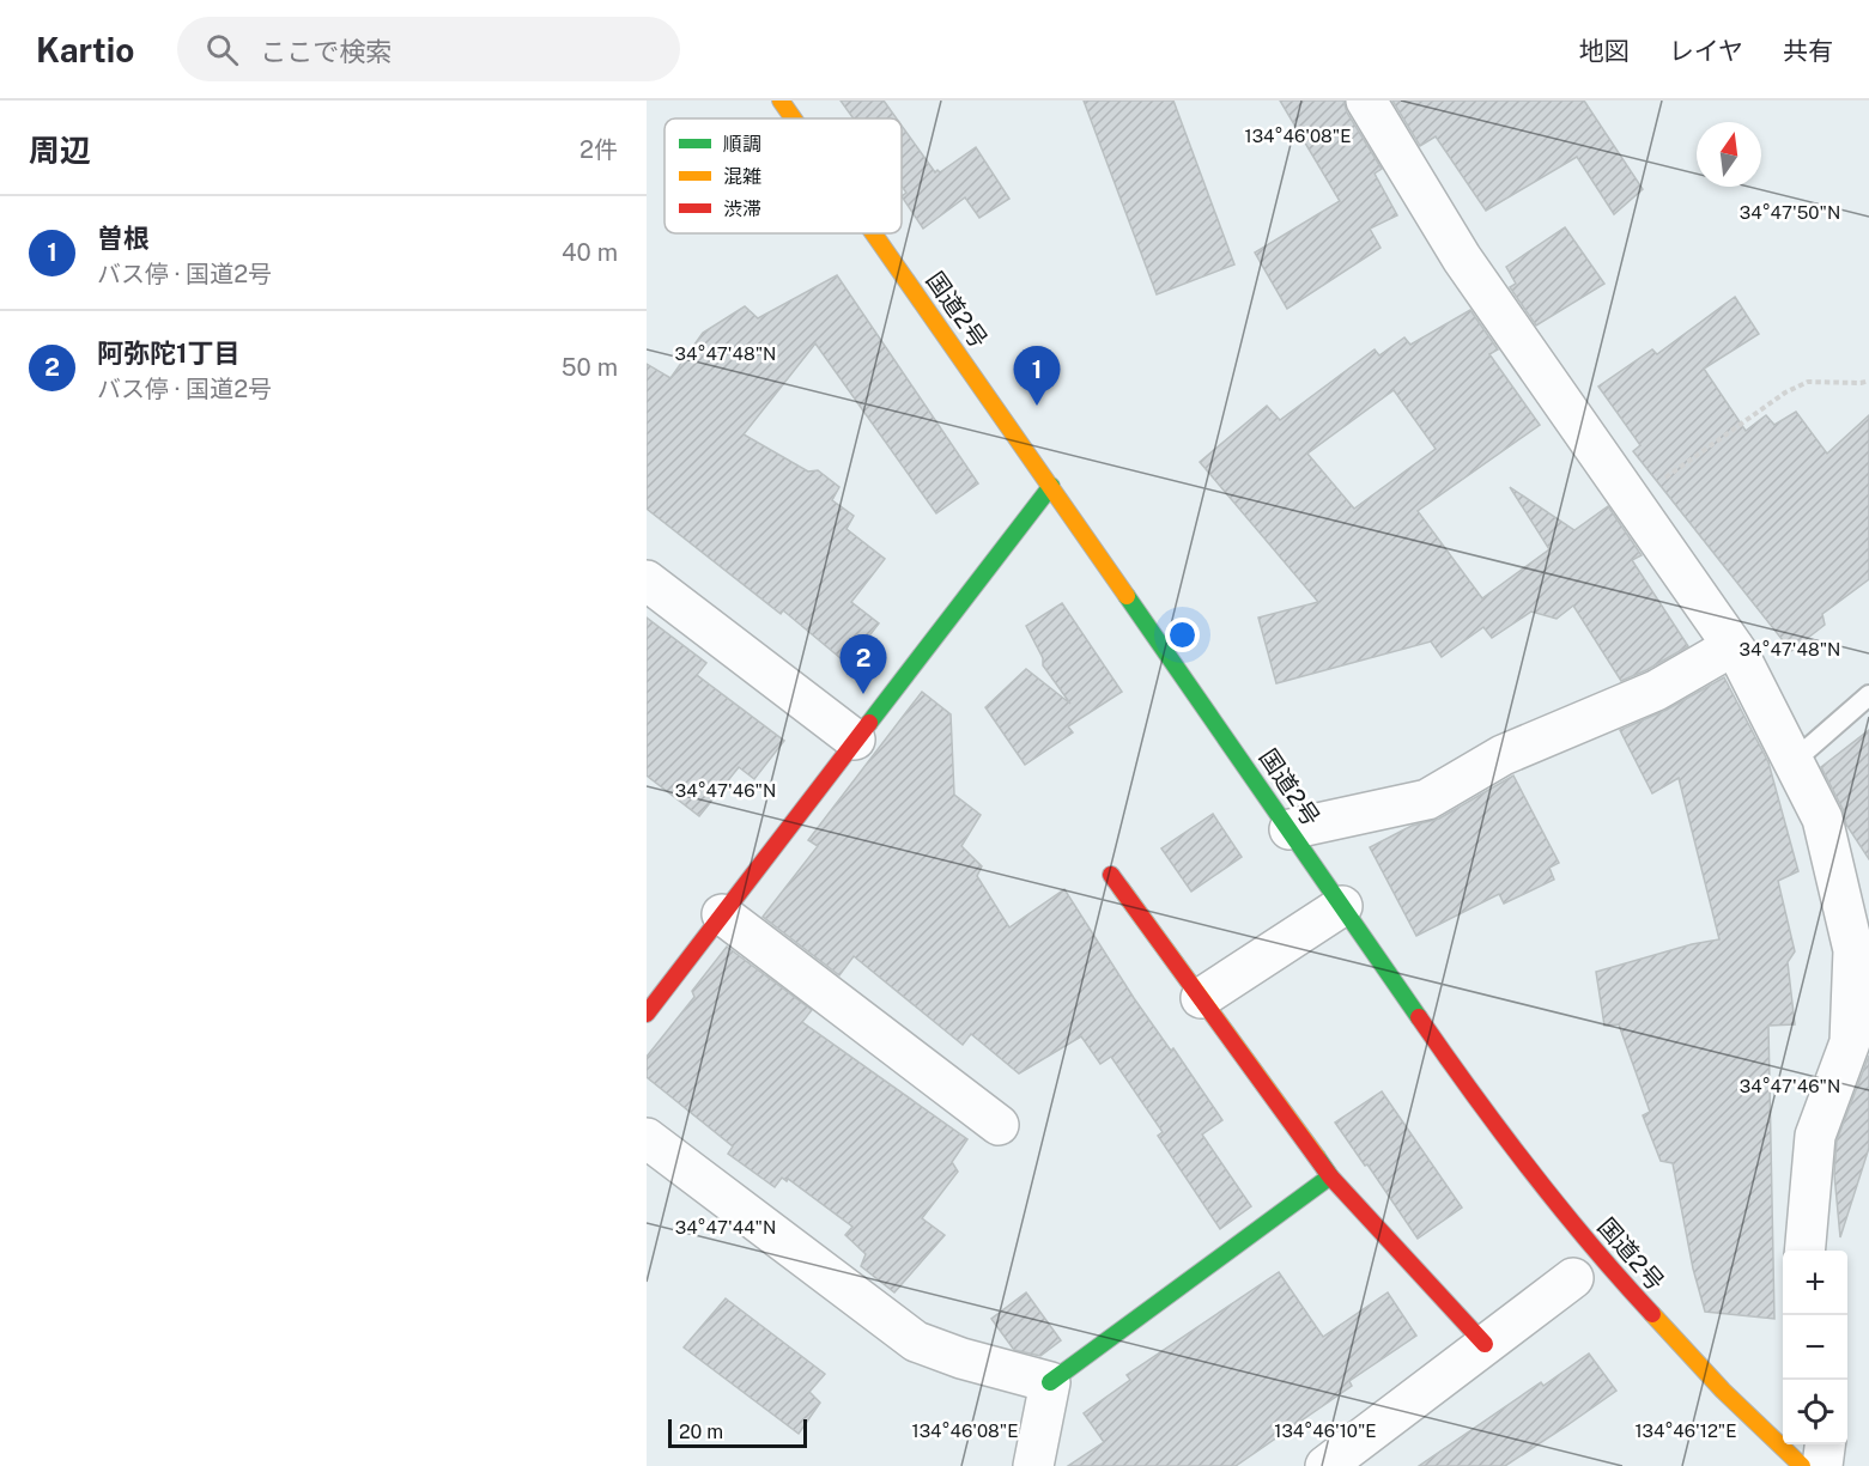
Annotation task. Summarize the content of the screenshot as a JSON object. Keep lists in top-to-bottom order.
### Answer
{
  "streets": {
    "main road": ["国道2号"]
  },
  "legend": ["順調", "混雑", "渋滞"],
  "scale_bar": "20 m",
  "north": "top",
  "page": {
    "header": "Kartio",
    "search": "ここで検索",
    "nav": ["地図", "レイヤ", "共有"],
    "heading": ["周辺", "2件"],
    "list": [
      {
        "mark": "1",
        "name": "曽根",
        "note": "バス停 · 国道2号",
        "value": "40 m"
      },
      {
        "mark": "2",
        "name": "阿弥陀1丁目",
        "note": "バス停 · 国道2号",
        "value": "50 m"
      }
    ],
    "pins": ["1", "2"],
    "map_buttons": ["+", "−"],
    "scale": "20 m"
  },
  "coordinates": [
    "134°46'08\"E",
    "34°47'50\"N",
    "34°47'48\"N",
    "34°47'46\"N",
    "34°47'44\"N",
    "134°46'10\"E",
    "134°46'12\"E"
  ]
}
